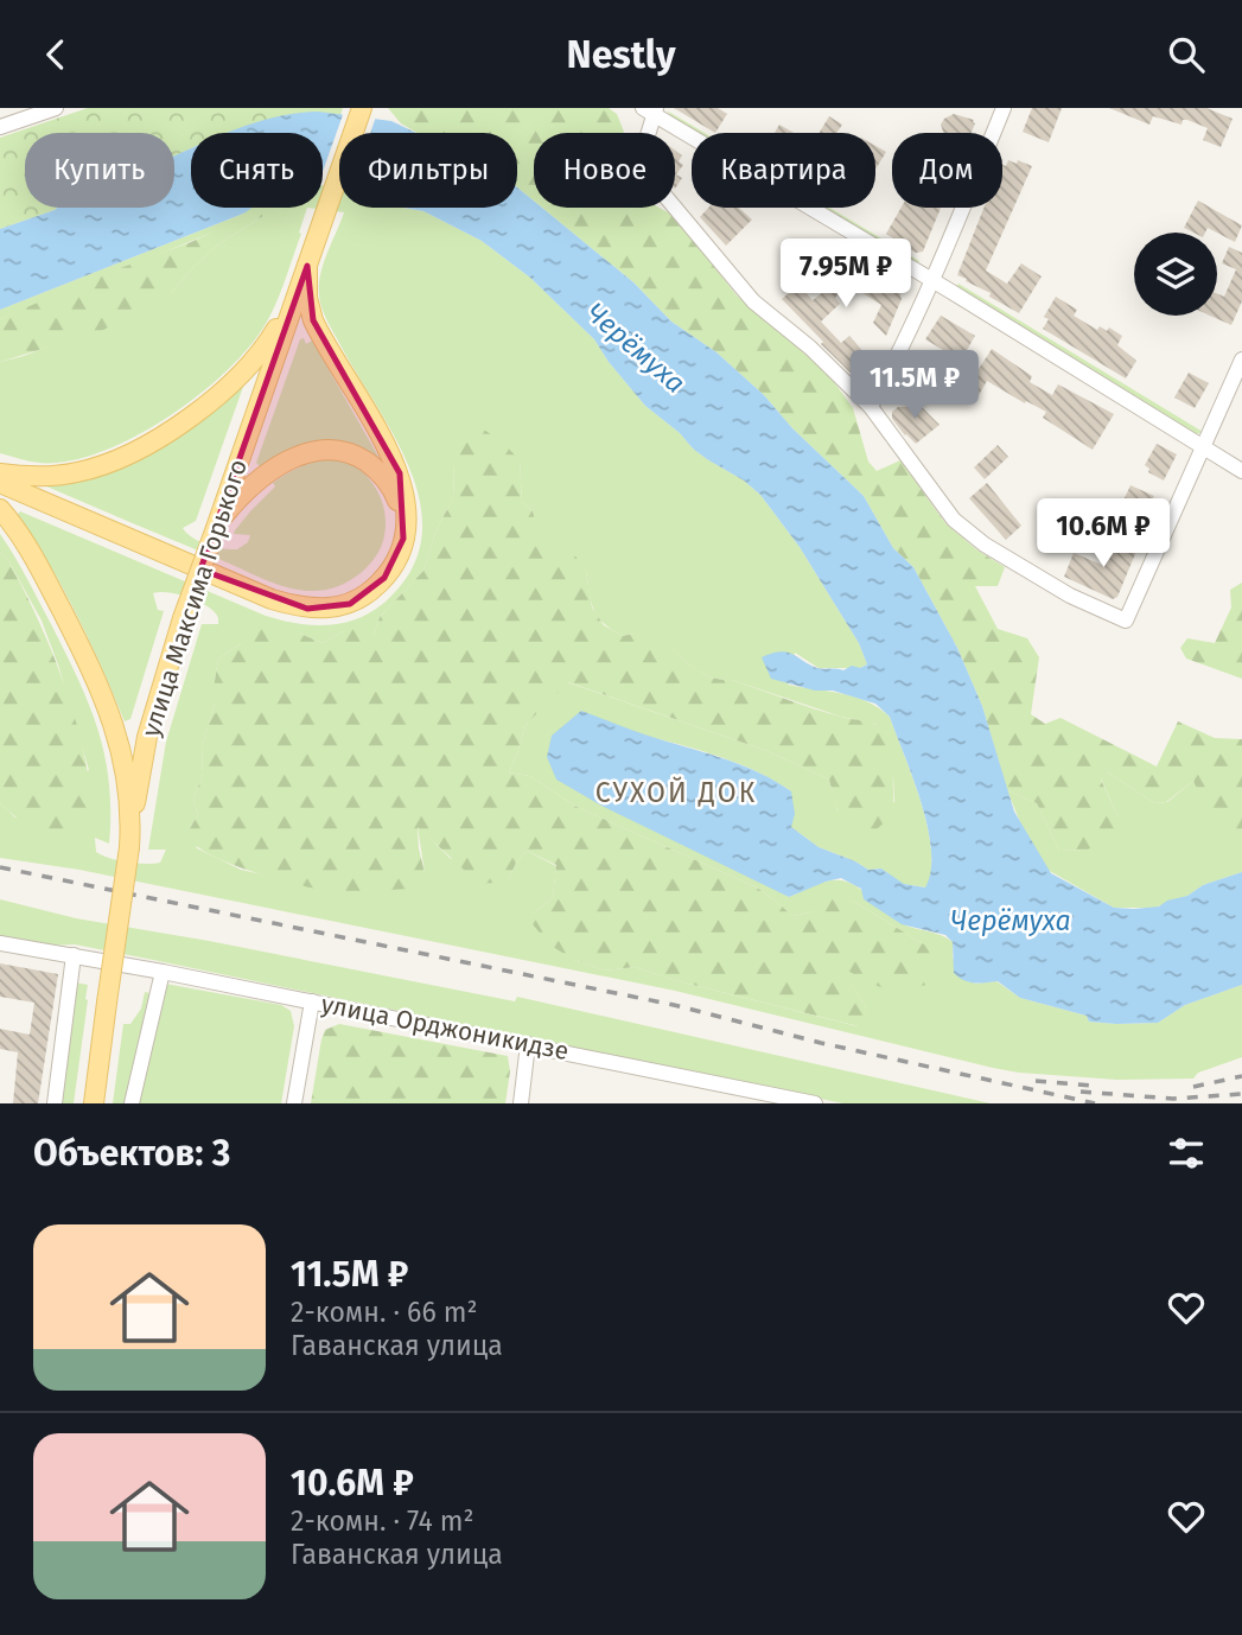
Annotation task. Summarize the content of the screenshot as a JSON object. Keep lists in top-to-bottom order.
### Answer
{
  "streets": {
    "main road": ["улица Максима Горького"],
    "street": ["улица Орджоникидзе"]
  },
  "districts": ["СУХОЙ ДОК"],
  "water": ["Черёмуха"],
  "page": {
    "header": "Nestly",
    "chip": [
      "Купить",
      "Снять",
      "Фильтры",
      "Новое",
      "Квартира",
      "Дом"
    ],
    "price": ["7.95M ₽", "11.5M ₽", "10.6M ₽"],
    "heading": "Объектов: 3",
    "list": [
      {
        "name": "11.5M ₽",
        "note": "2-комн. · 66 m² · Гаванская улица"
      },
      {
        "name": "10.6M ₽",
        "note": "2-комн. · 74 m² · Гаванская улица"
      }
    ]
  }
}
